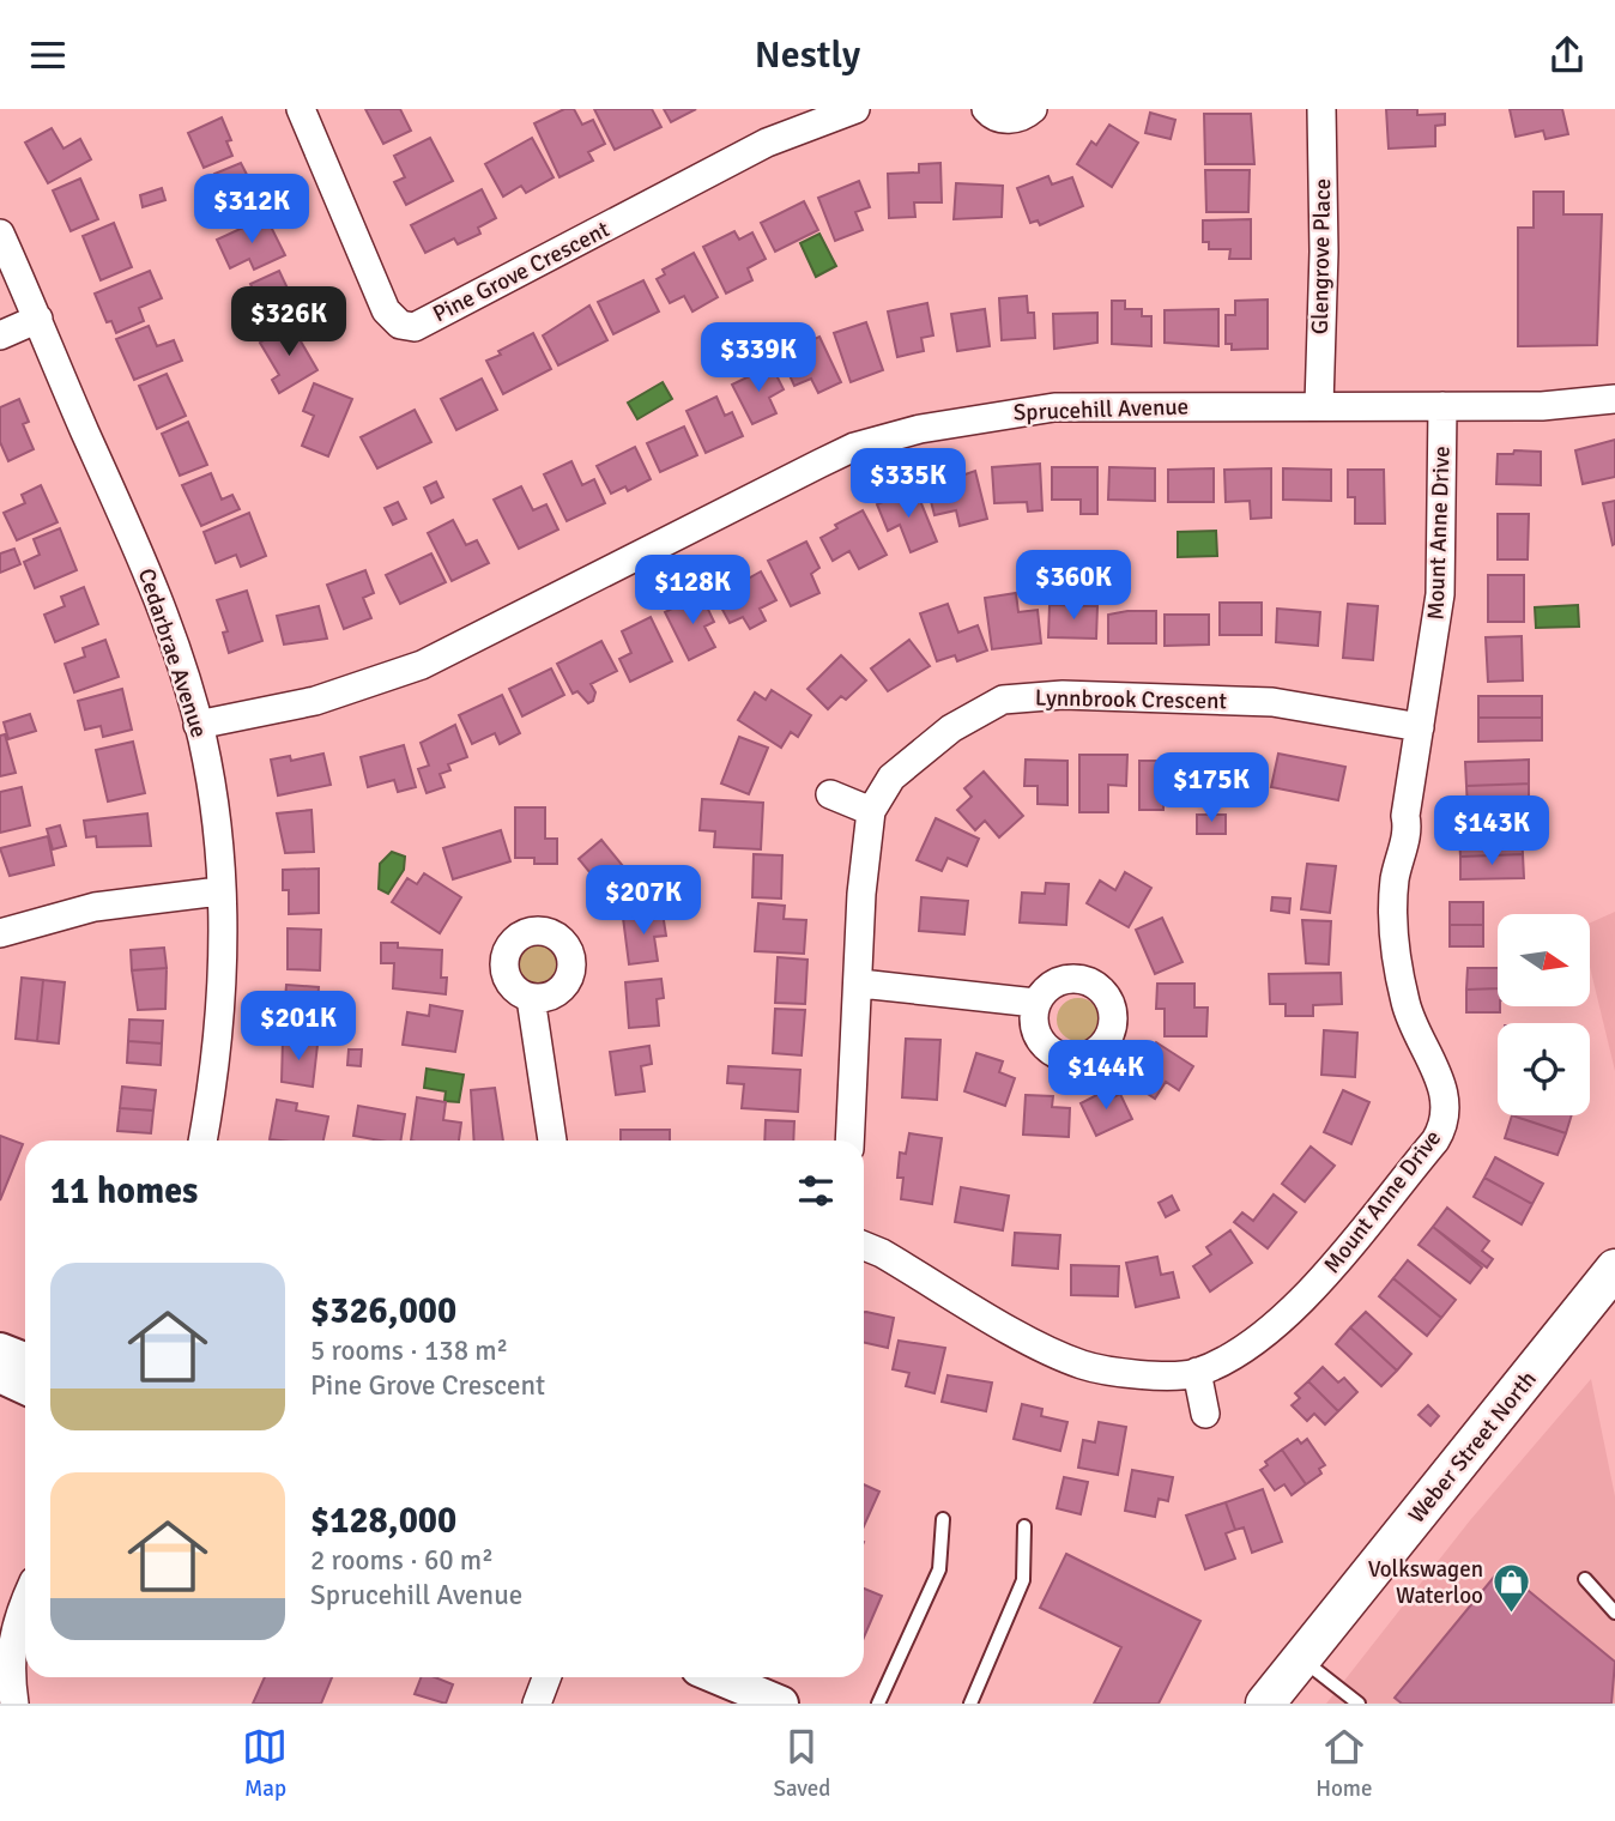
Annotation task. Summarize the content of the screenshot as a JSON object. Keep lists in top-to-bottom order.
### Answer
{
  "streets": {
    "main road": ["Weber Street North"],
    "street": [
      "Glengrove Place",
      "Pine Grove Crescent",
      "Sprucehill Avenue",
      "Mount Anne Drive",
      "Cedarbrae Avenue",
      "Lynnbrook Crescent"
    ]
  },
  "crossings": [
    ["Glengrove Place", "Sprucehill Avenue"],
    ["Sprucehill Avenue", "Mount Anne Drive"],
    ["Sprucehill Avenue", "Cedarbrae Avenue"],
    ["Mount Anne Drive", "Lynnbrook Crescent"]
  ],
  "places": {
    "shop": ["Volkswagen Waterloo"]
  },
  "north": "right",
  "page": {
    "header": "Nestly",
    "price": [
      "$312K",
      "$326K",
      "$339K",
      "$335K",
      "$360K",
      "$128K",
      "$175K",
      "$143K",
      "$207K",
      "$201K",
      "$144K"
    ],
    "heading": "11 homes",
    "list": [
      {
        "name": "$326,000",
        "note": "5 rooms · 138 m² · Pine Grove Crescent"
      },
      {
        "name": "$128,000",
        "note": "2 rooms · 60 m² · Sprucehill Avenue"
      }
    ],
    "tabs": ["Map", "Saved", "Home"]
  }
}
